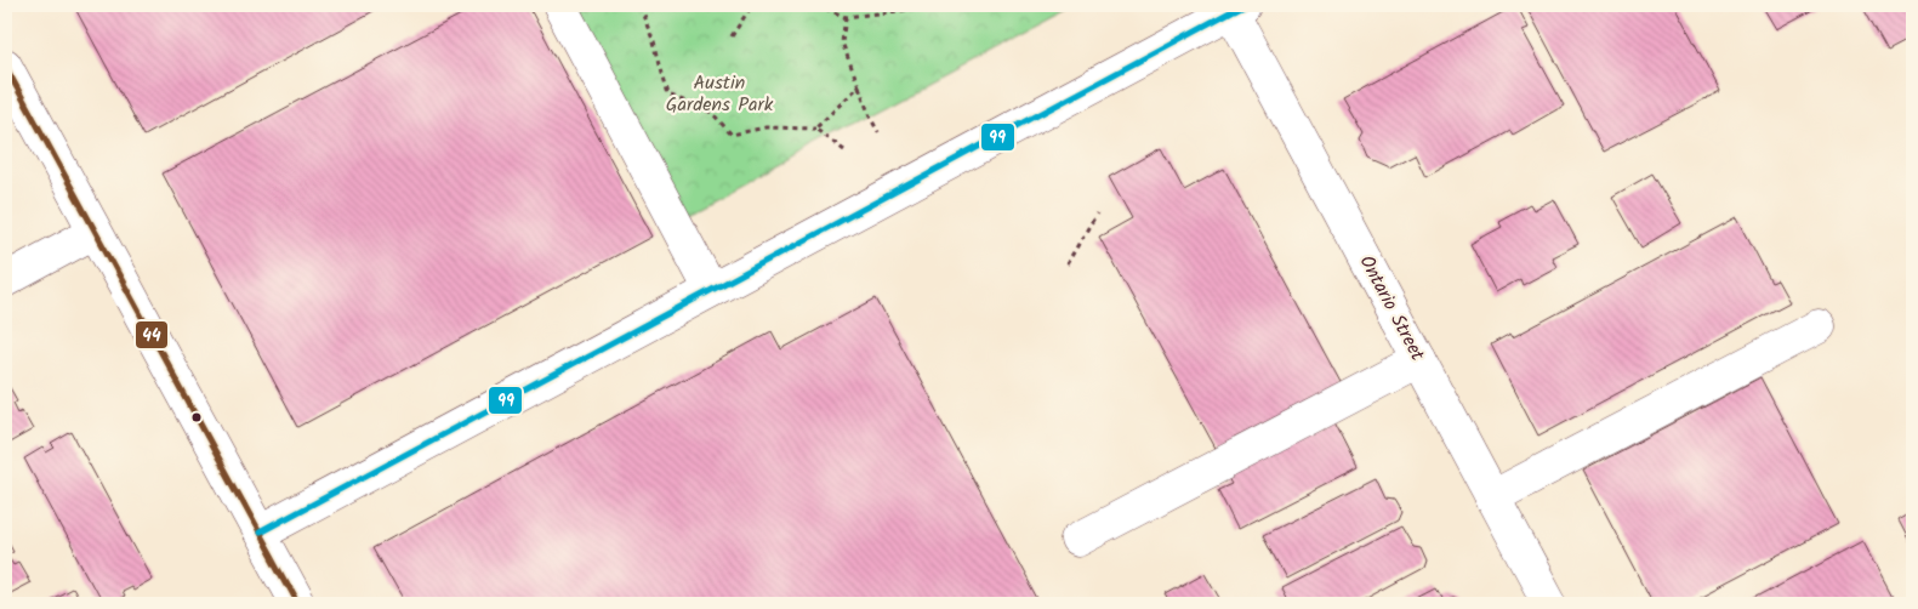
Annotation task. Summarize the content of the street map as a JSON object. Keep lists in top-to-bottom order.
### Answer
{
  "streets": {
    "street": ["Ontario Street"]
  },
  "parks": ["Austin Gardens Park"],
  "lines": ["transit line 99", "transit line 44"]
}
